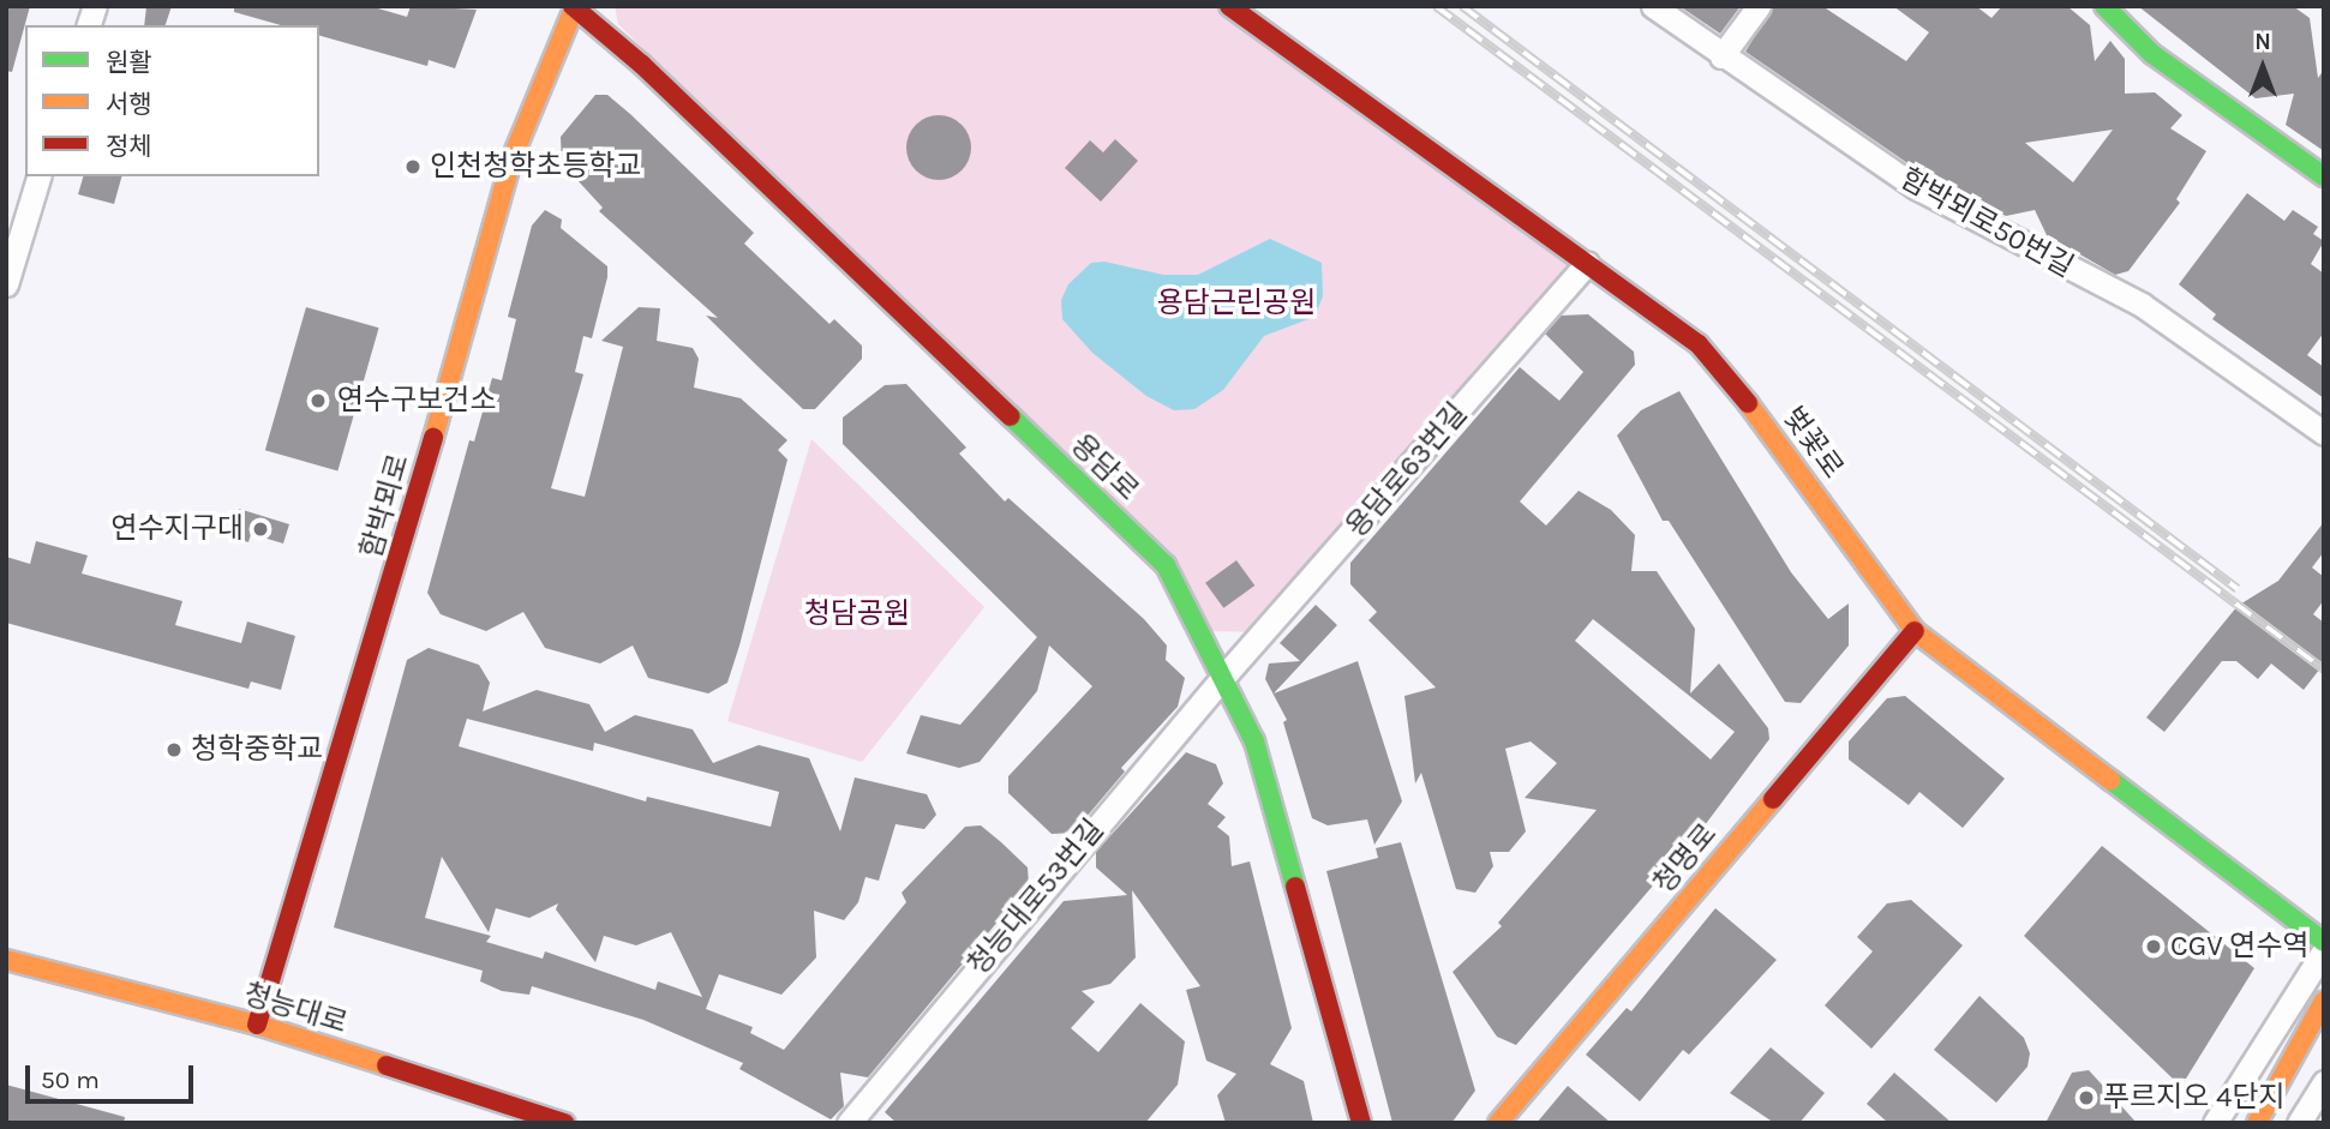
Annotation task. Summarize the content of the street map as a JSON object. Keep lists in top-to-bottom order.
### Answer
{
  "streets": {
    "street": [
      "함박뫼로50번길",
      "벚꽃로",
      "용담로",
      "용담로63번길",
      "함박뫼로",
      "청명로",
      "청능대로53번길",
      "청능대로"
    ]
  },
  "crossings": [
    ["벚꽃로", "용담로63번길"],
    ["벚꽃로", "청명로"],
    ["용담로", "용담로63번길"],
    ["용담로", "함박뫼로"],
    ["용담로", "청능대로53번길"],
    ["용담로63번길", "청능대로53번길"],
    ["함박뫼로", "청능대로"]
  ],
  "parks": ["용담근린공원", "청담공원"],
  "places": [
    "인천청학초등학교",
    "연수구보건소",
    "연수지구대",
    "청학중학교",
    "CGV 연수역",
    "푸르지오 4단지"
  ],
  "legend": ["원활", "서행", "정체"],
  "scale_bar": "50 m",
  "north": "top"
}
